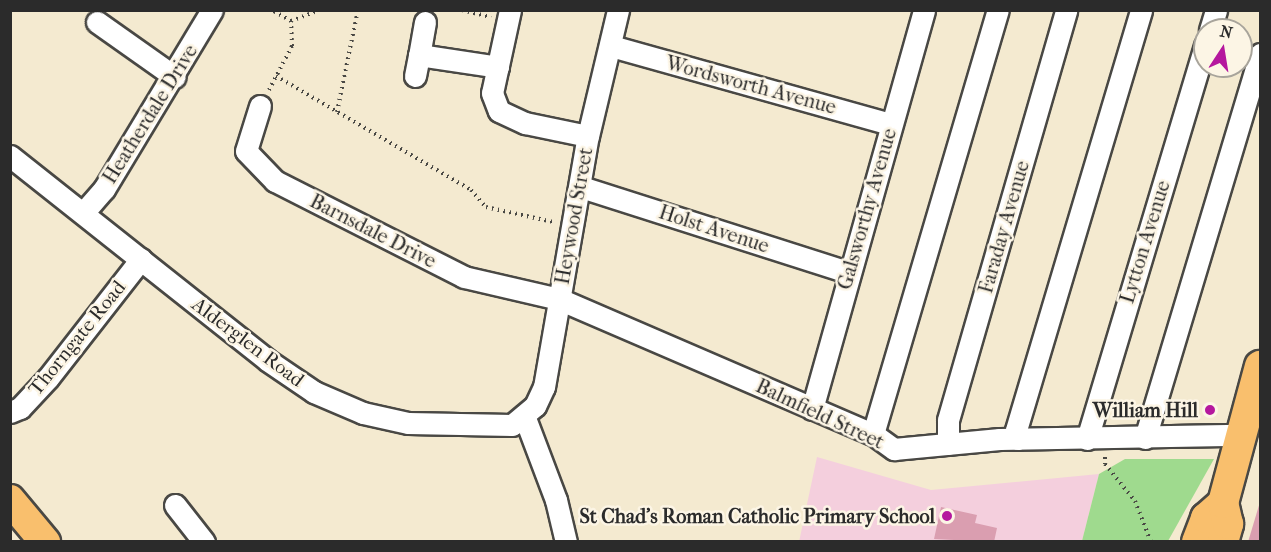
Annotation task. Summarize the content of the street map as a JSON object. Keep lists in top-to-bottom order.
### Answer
{
  "streets": {
    "street": [
      "Wordsworth Avenue",
      "Heatherdale Drive",
      "Galsworthy Avenue",
      "Heywood Street",
      "Faraday Avenue",
      "Holst Avenue",
      "Barnsdale Drive",
      "Lytton Avenue",
      "Thorngate Road",
      "Alderglen Road",
      "Balmfield Street"
    ]
  },
  "crossings": [
    ["Wordsworth Avenue", "Galsworthy Avenue"],
    ["Wordsworth Avenue", "Heywood Street"],
    ["Heatherdale Drive", "Alderglen Road"],
    ["Galsworthy Avenue", "Holst Avenue"],
    ["Galsworthy Avenue", "Balmfield Street"],
    ["Heywood Street", "Holst Avenue"],
    ["Heywood Street", "Barnsdale Drive"],
    ["Heywood Street", "Alderglen Road"],
    ["Heywood Street", "Balmfield Street"],
    ["Faraday Avenue", "Balmfield Street"],
    ["Barnsdale Drive", "Balmfield Street"],
    ["Lytton Avenue", "Balmfield Street"],
    ["Thorngate Road", "Alderglen Road"]
  ],
  "places": ["William Hill", "St Chad's Roman Catholic Primary School"],
  "north": "top"
}
